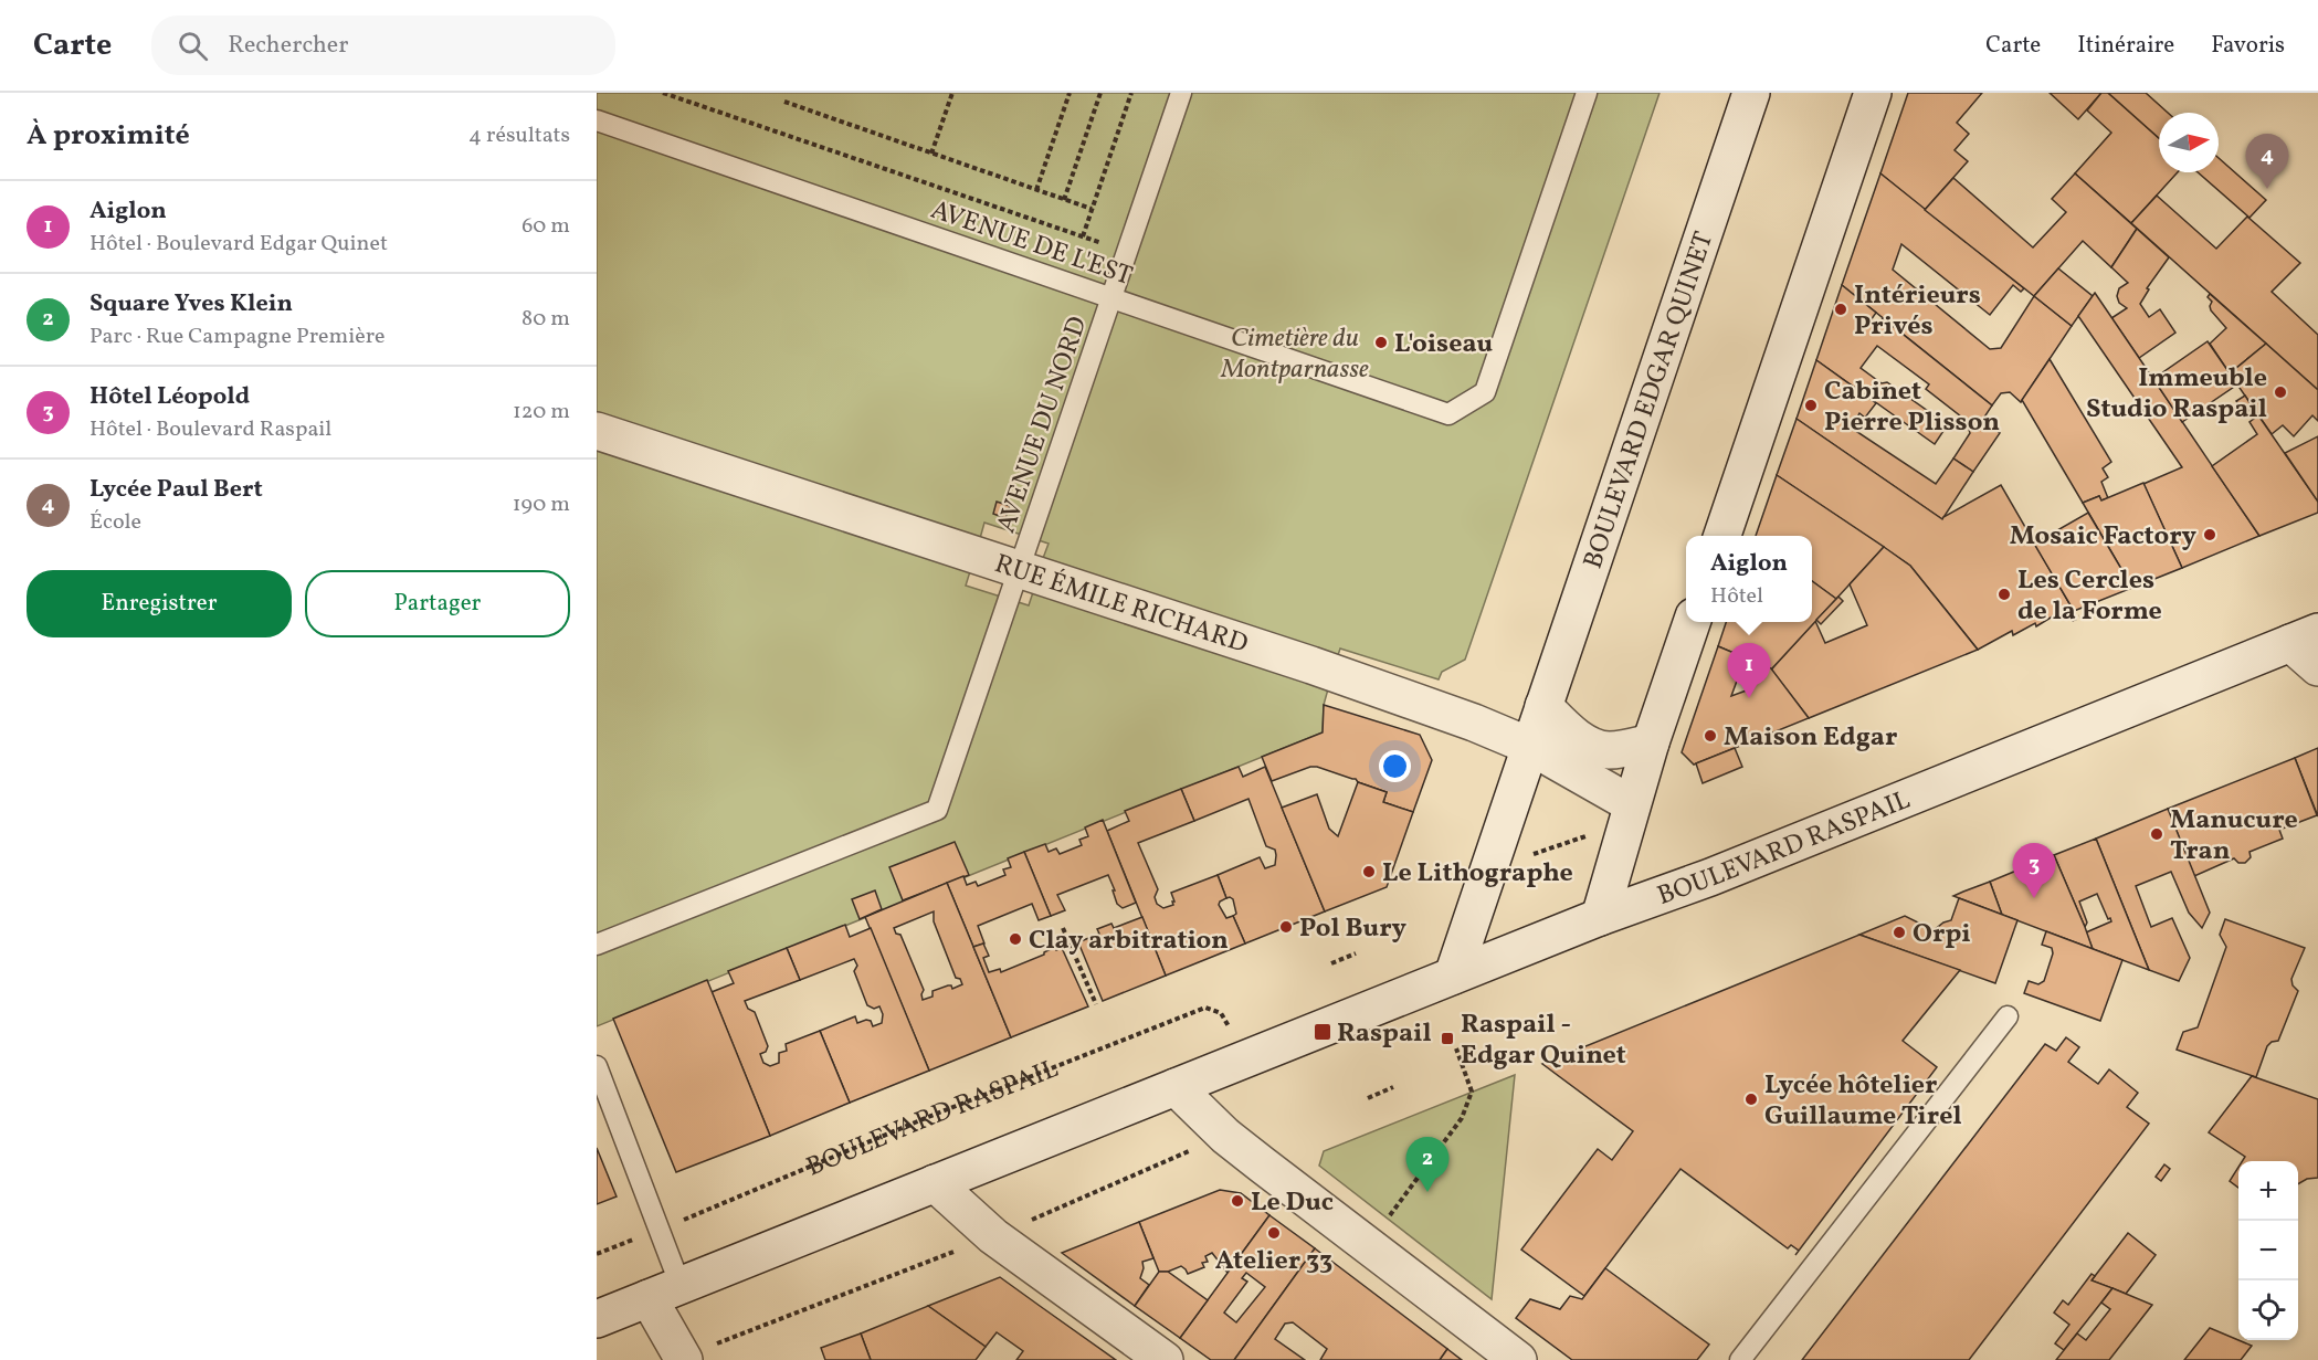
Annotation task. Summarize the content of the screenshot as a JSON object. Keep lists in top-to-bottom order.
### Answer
{
  "streets": {
    "street": ["BOULEVARD EDGAR QUINET", "RUE ÉMILE RICHARD", "BOULEVARD RASPAIL"],
    "lane": ["AVENUE DE L'EST", "AVENUE DU NORD"]
  },
  "crossings": [
    ["AVENUE DE L'EST", "AVENUE DU NORD"],
    ["BOULEVARD EDGAR QUINET", "RUE ÉMILE RICHARD"],
    ["BOULEVARD EDGAR QUINET", "BOULEVARD RASPAIL"],
    ["AVENUE DU NORD", "RUE ÉMILE RICHARD"]
  ],
  "parks": ["Cimetière du Montparnasse"],
  "places": {
    "other": [
      "Intérieurs Privés",
      "L'oiseau",
      "Immeuble Studio Raspail",
      "Cabinet Pierre Plisson",
      "Mosaic Factory",
      "Les Cercles de la Forme",
      "Maison Edgar",
      "Manucure Tran",
      "Le Lithographe",
      "Pol Bury",
      "Orpi",
      "Clay arbitration",
      "Lycée hôtelier Guillaume Tirel",
      "Le Duc",
      "Atelier 33"
    ],
    "transit": ["Raspail", "Raspail - Edgar Quinet"]
  },
  "north": "right",
  "page": {
    "header": "Carte",
    "search": "Rechercher",
    "nav": ["Carte", "Itinéraire", "Favoris"],
    "heading": ["À proximité", "4 résultats"],
    "pins": [
      "4",
      "1",
      "3",
      "2"
    ],
    "list": [
      {
        "mark": "1",
        "name": "Aiglon",
        "note": "Hôtel · Boulevard Edgar Quinet",
        "value": "60 m"
      },
      {
        "mark": "2",
        "name": "Square Yves Klein",
        "note": "Parc · Rue Campagne Première",
        "value": "80 m"
      },
      {
        "mark": "3",
        "name": "Hôtel Léopold",
        "note": "Hôtel · Boulevard Raspail",
        "value": "120 m"
      },
      {
        "mark": "4",
        "name": "Lycée Paul Bert",
        "note": "École",
        "value": "190 m"
      }
    ],
    "popup": ["Aiglon", "Hôtel"],
    "buttons": ["Enregistrer", "Partager"],
    "map_buttons": ["+", "−"]
  }
}
